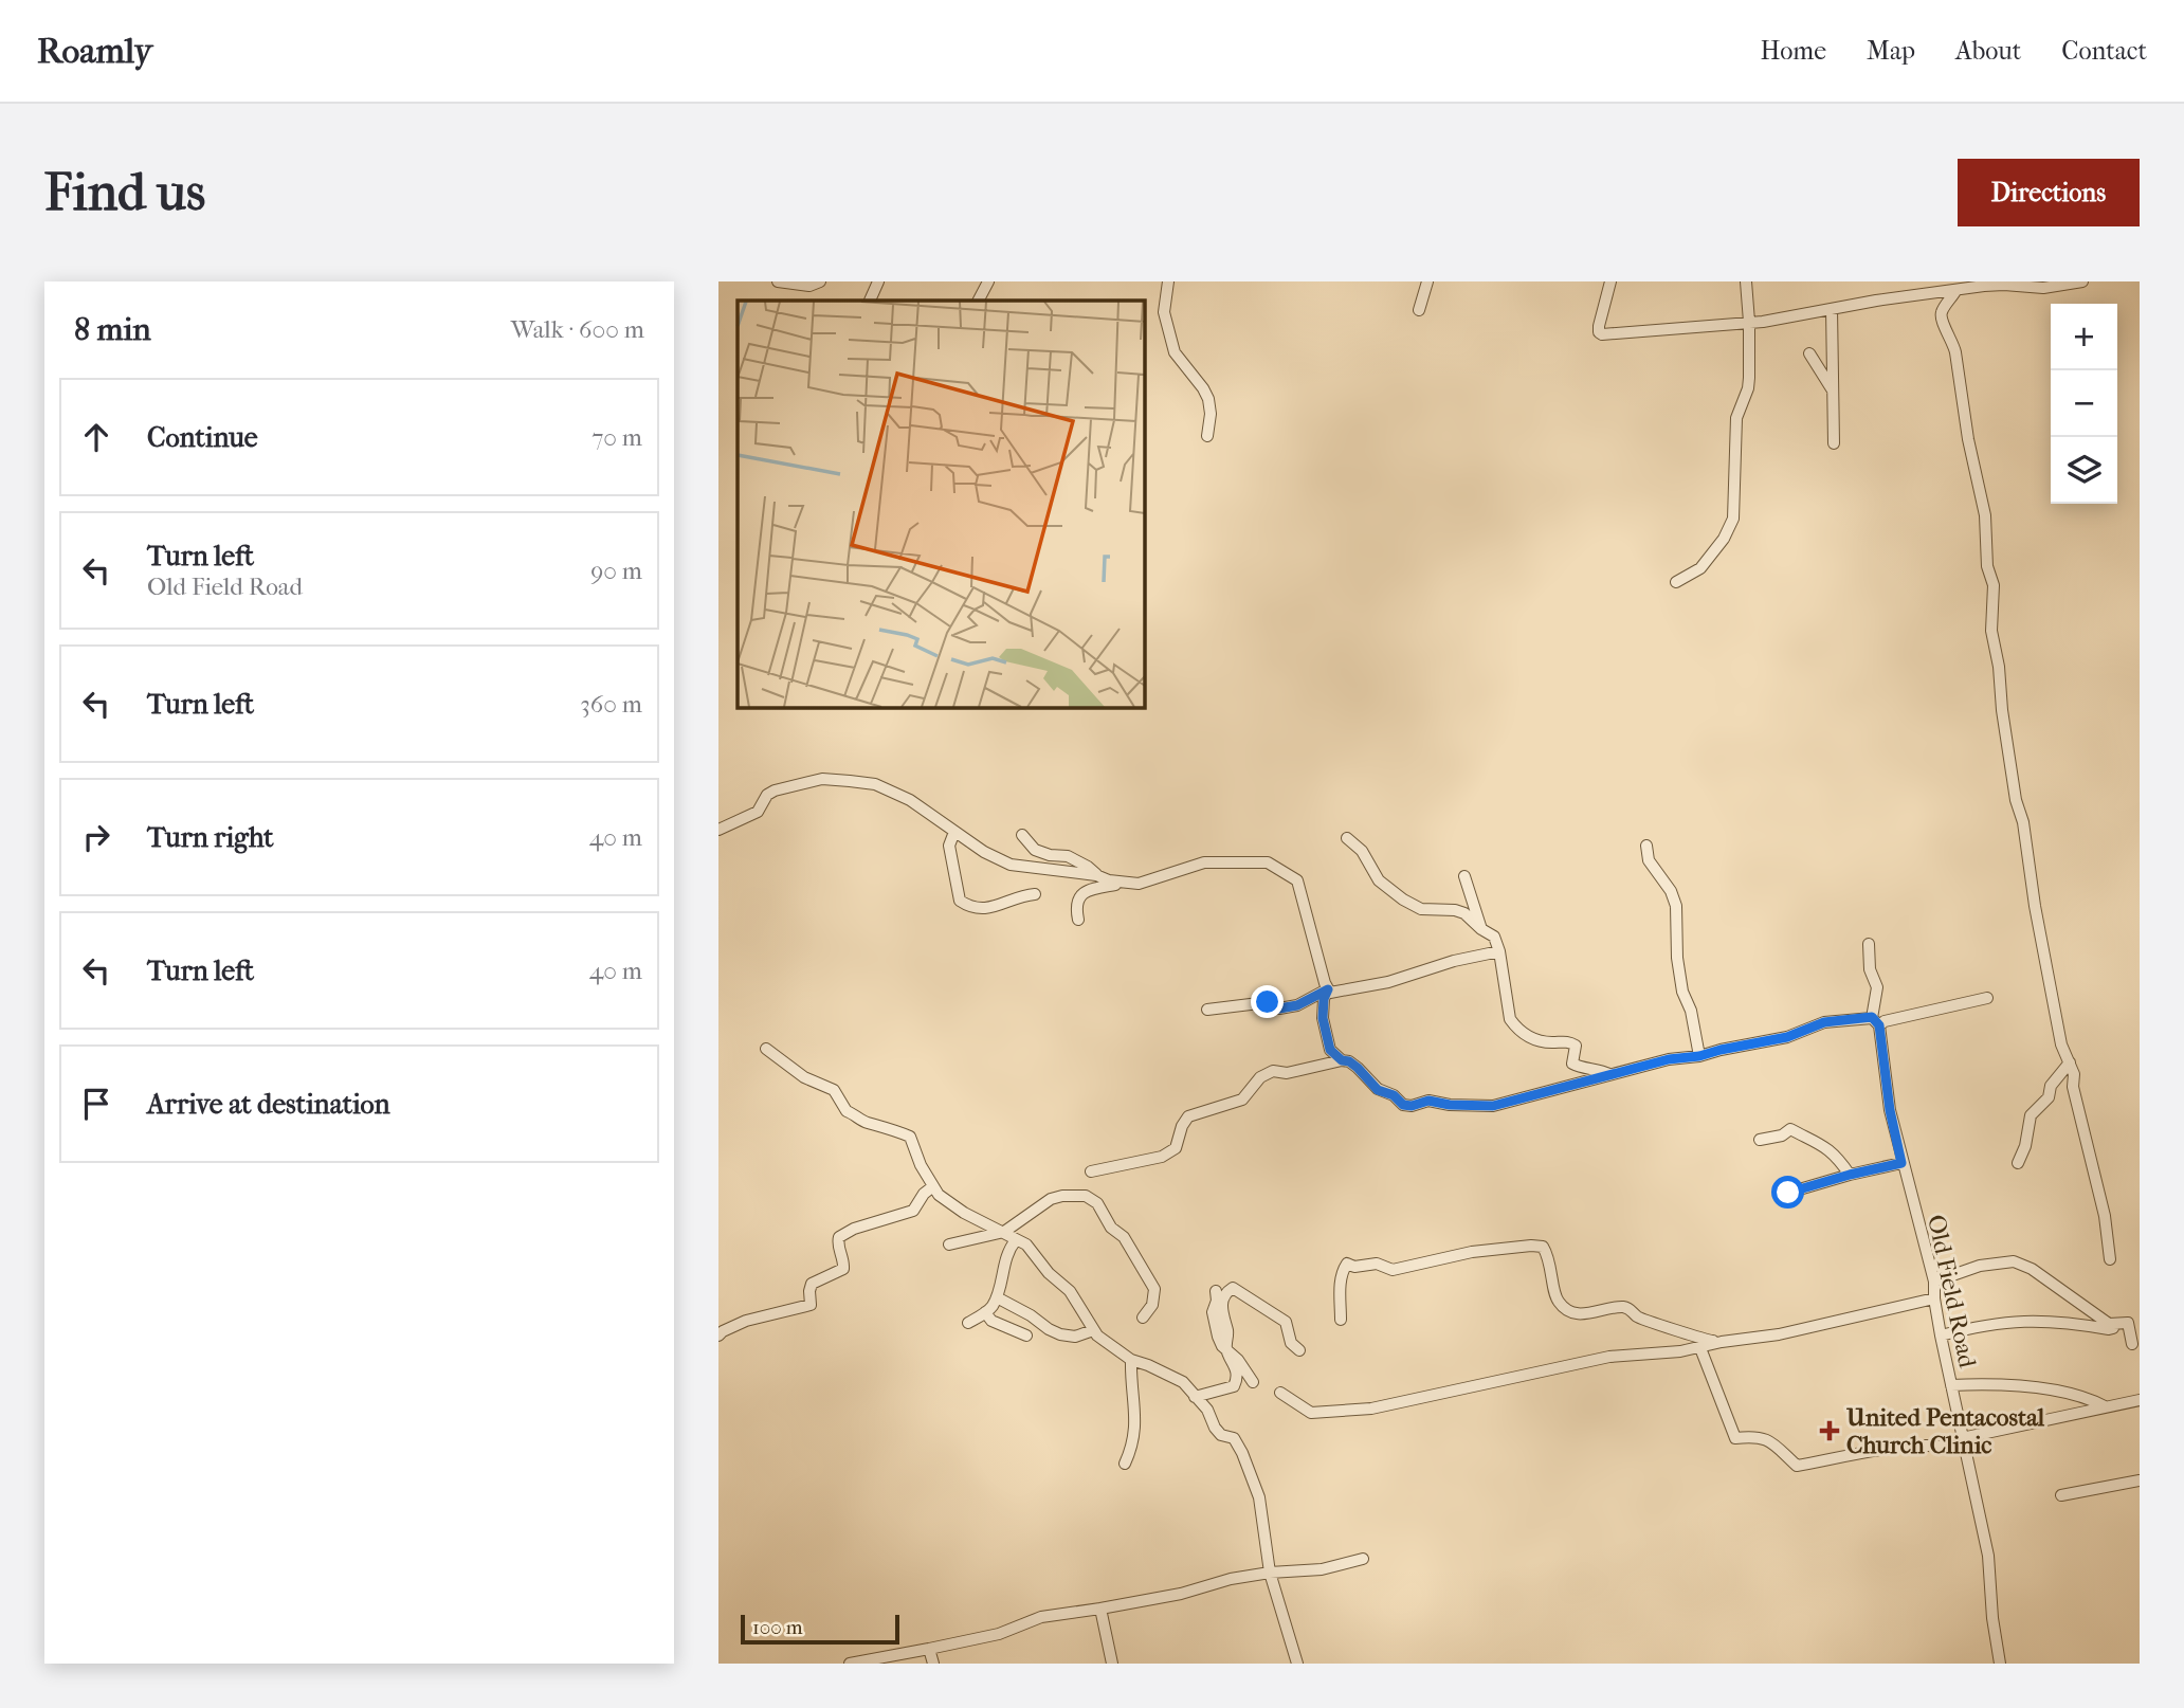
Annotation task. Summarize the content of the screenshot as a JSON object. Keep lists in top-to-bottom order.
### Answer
{
  "streets": {
    "street": ["Old Field Road"]
  },
  "places": {
    "health": ["United Pentacostal Church Clinic"]
  },
  "scale_bar": "100 m",
  "page": {
    "header": "Roamly",
    "nav": [
      "Home",
      "Map",
      "About",
      "Contact"
    ],
    "buttons": "Directions",
    "title": "Find us",
    "heading": ["8 min", "Walk · 600 m"],
    "map_buttons": ["+", "−"],
    "list": [
      ["Continue", "70 m"],
      ["Turn left", "Old Field Road", "90 m"],
      ["Turn left", "360 m"],
      ["Turn right", "40 m"],
      ["Turn left", "40 m"],
      "Arrive at destination"
    ],
    "scale": "100 m"
  }
}
